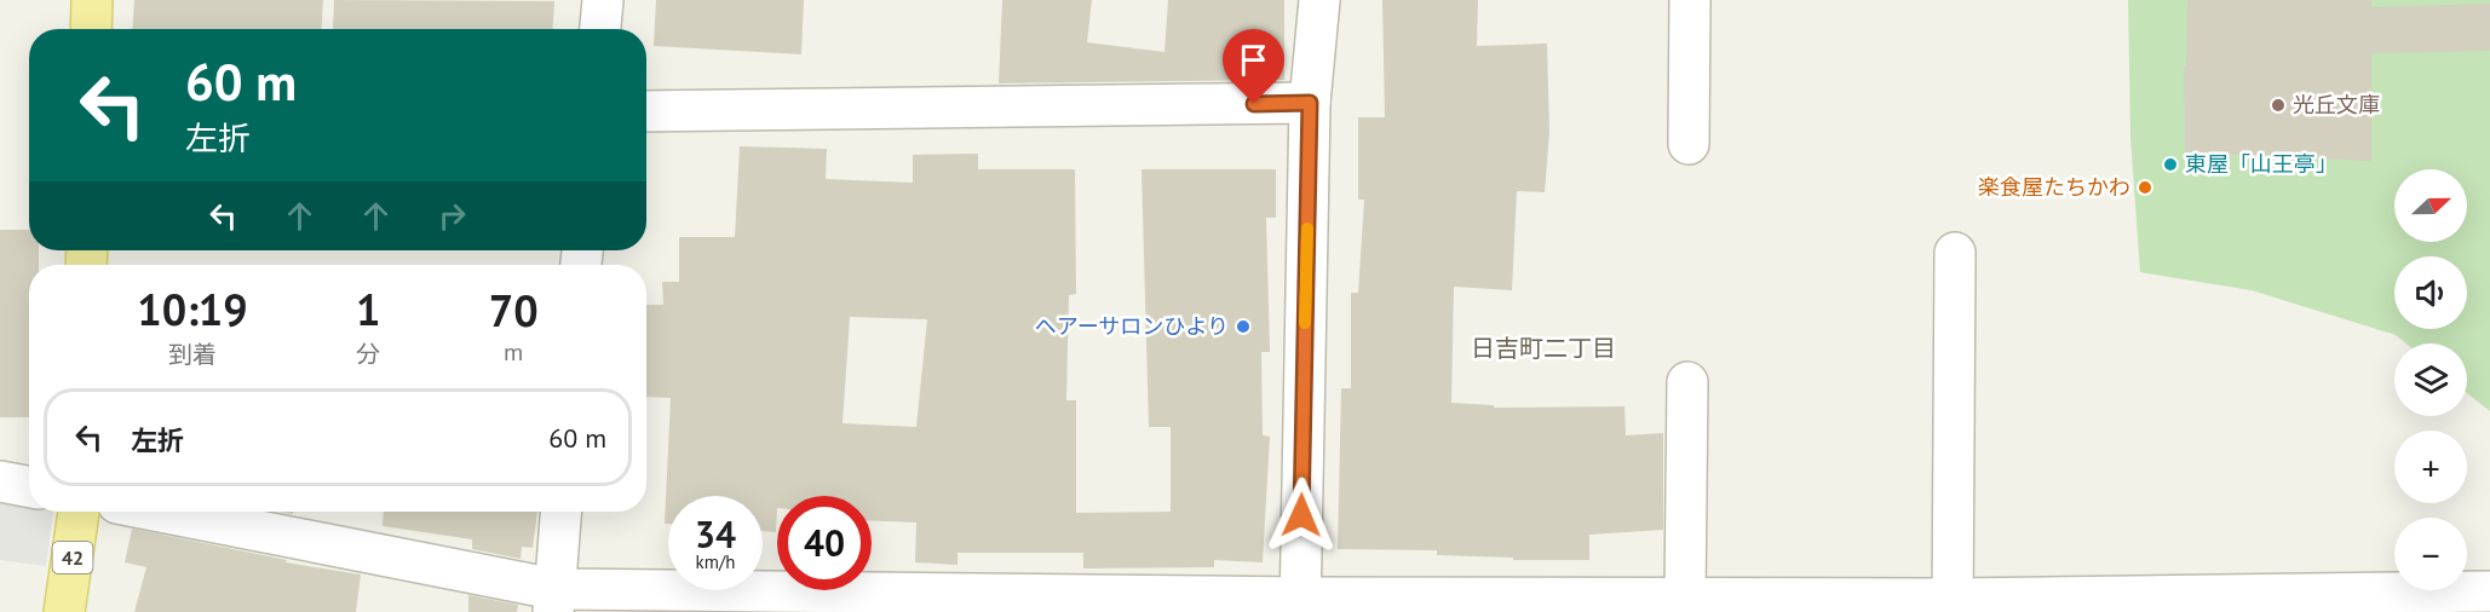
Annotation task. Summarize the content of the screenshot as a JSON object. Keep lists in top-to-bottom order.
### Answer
{
  "streets": {
    "main road": ["42"]
  },
  "districts": ["日吉町二丁目"],
  "places": [
    "光丘文庫",
    "東屋「山王亭」",
    "楽食屋たちかわ",
    "ヘアーサロンひより"
  ],
  "north": "right",
  "page": {
    "turn": ["60 m", "左折"],
    "map_buttons": ["+", "−"],
    "eta": [
      "10:19",
      "到着",
      "1",
      "分",
      "70",
      "m"
    ],
    "list": [
      {
        "name": "左折",
        "value": "60 m"
      }
    ],
    "speed": "34 km/h",
    "limit": "40"
  }
}
